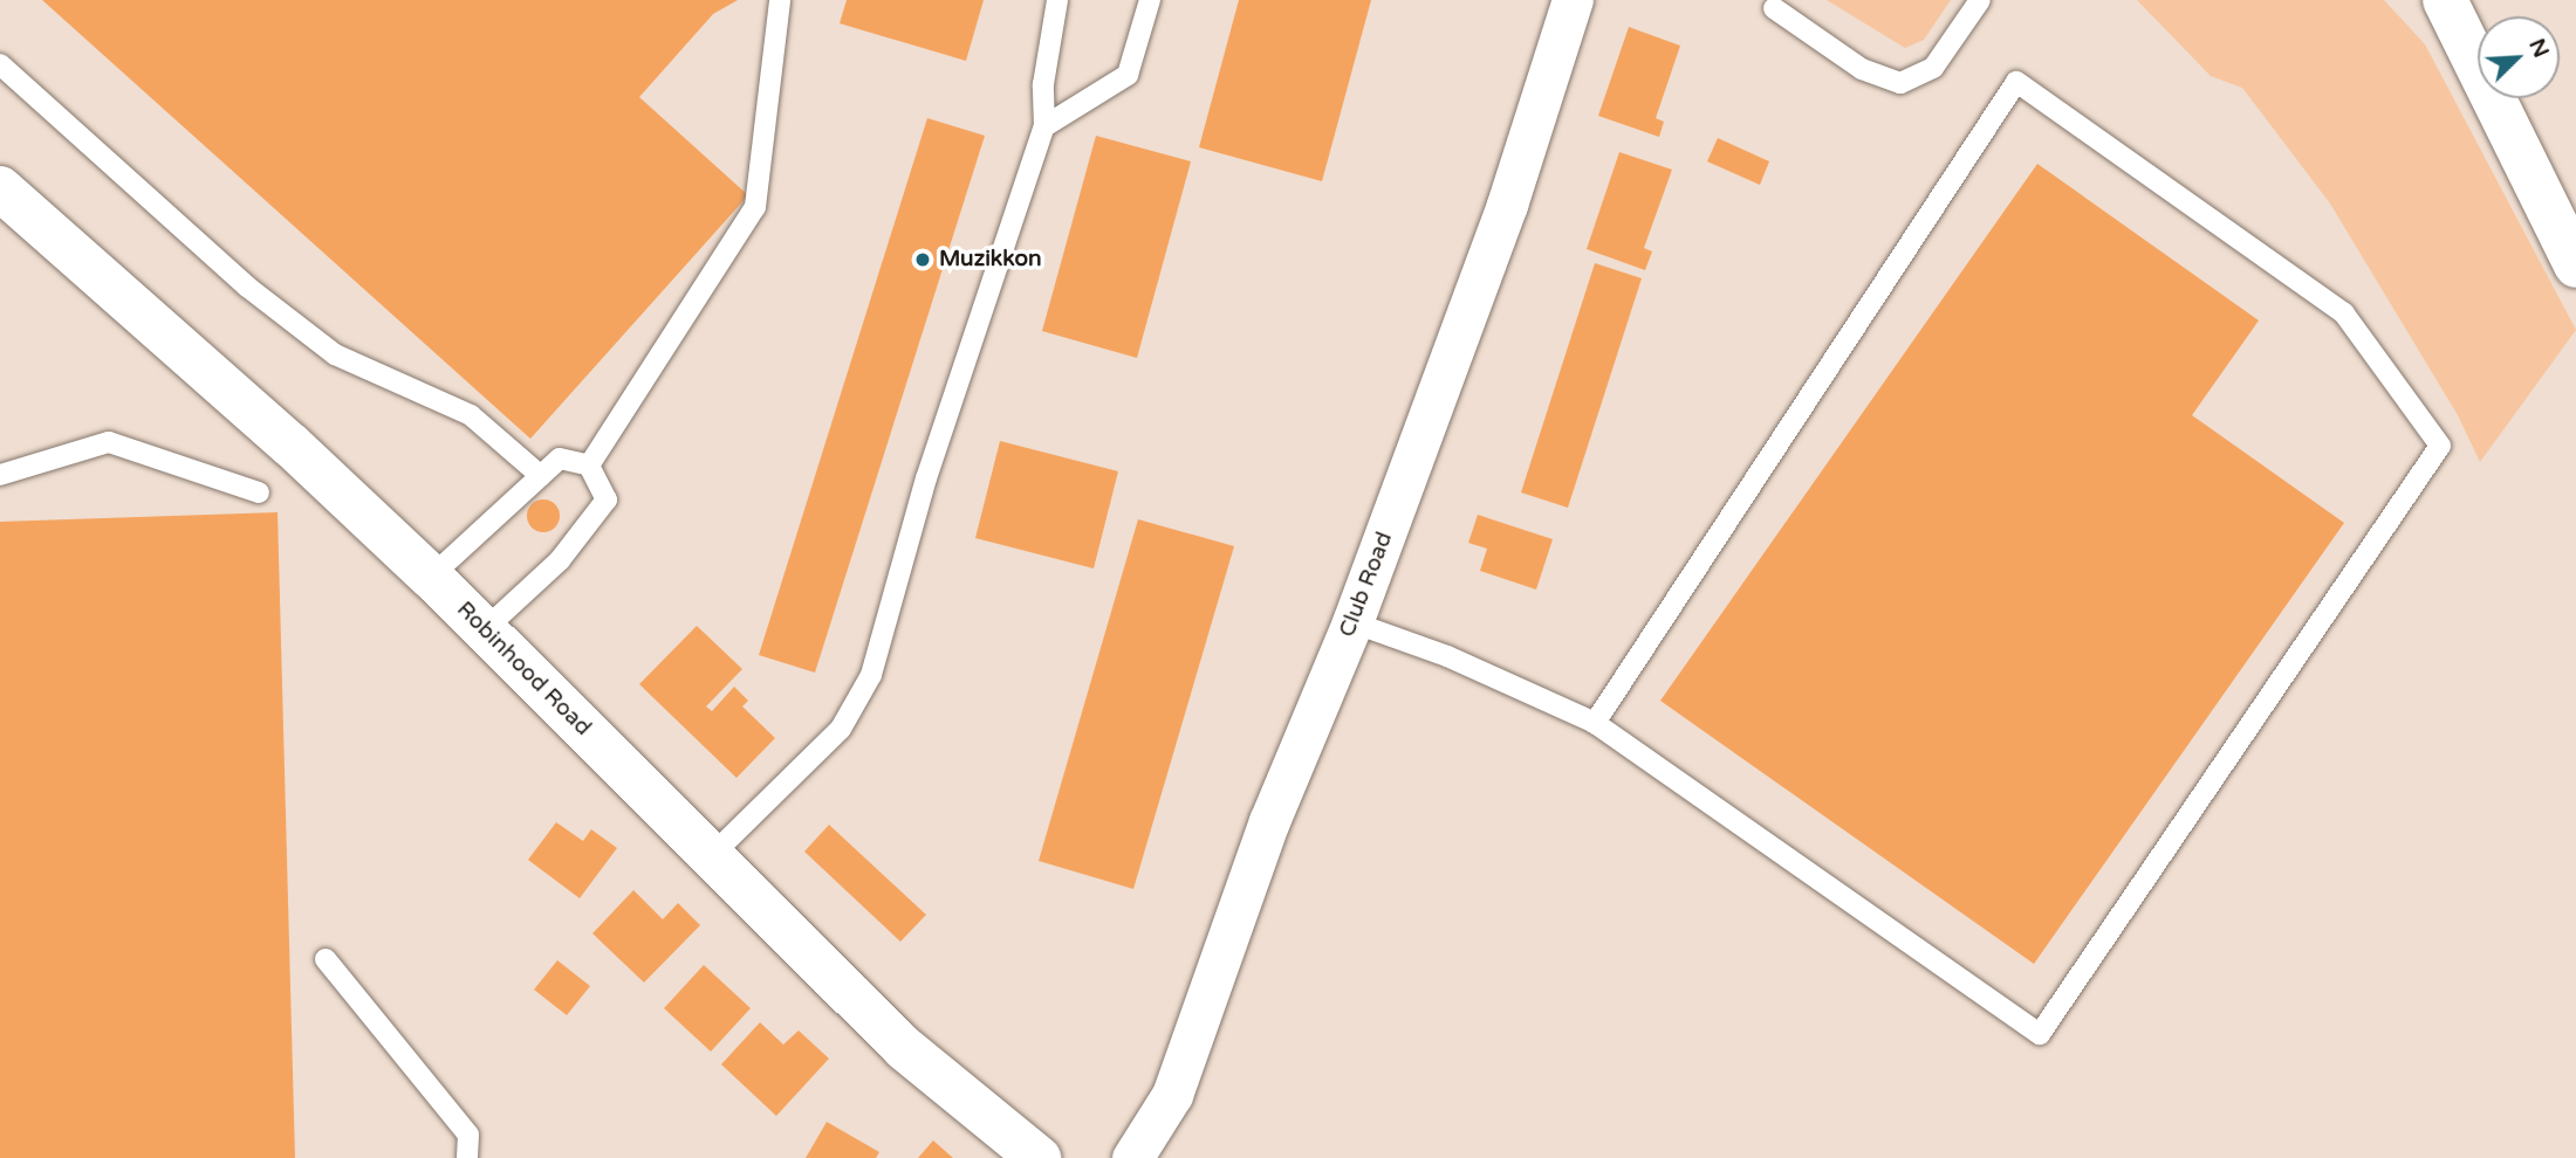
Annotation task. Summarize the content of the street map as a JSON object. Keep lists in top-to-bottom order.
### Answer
{
  "streets": {
    "street": ["Club Road", "Robinhood Road"]
  },
  "places": ["Muzikkon"],
  "north": "top right"
}
